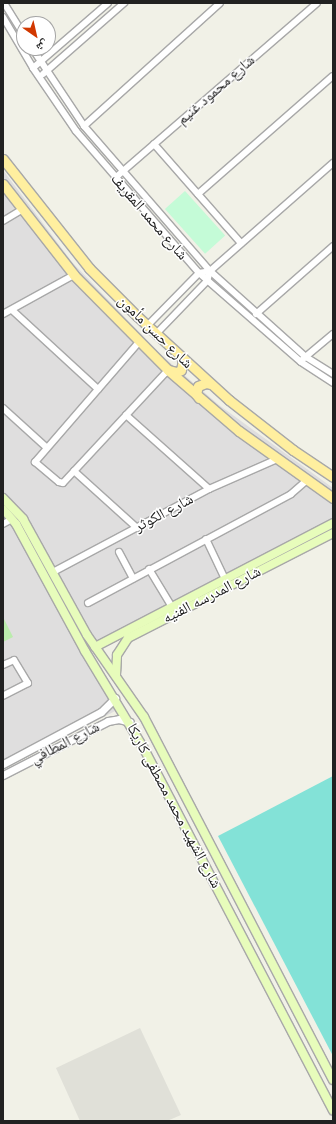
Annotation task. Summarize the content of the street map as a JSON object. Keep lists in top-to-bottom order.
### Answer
{
  "streets": {
    "main road": ["شارع حسن مأمون", "شارع المدرسه الفنيه", "شارع الشهيد محمد مصطفى كاريكا"],
    "street": [
      "شارع محمود غنيم",
      "شارع محمد المقريف",
      "شارع الكوثر",
      "شارع المطافي"
    ]
  },
  "crossings": [
    ["شارع محمود غنيم", "شارع محمد المقريف"],
    ["شارع حسن مأمون", "شارع الكوثر"],
    ["شارع الكوثر", "شارع الشهيد محمد مصطفى كاريكا"],
    ["شارع المدرسه الفنيه", "شارع الشهيد محمد مصطفى كاريكا"],
    ["شارع المطافي", "شارع الشهيد محمد مصطفى كاريكا"]
  ],
  "north": "bottom right"
}
